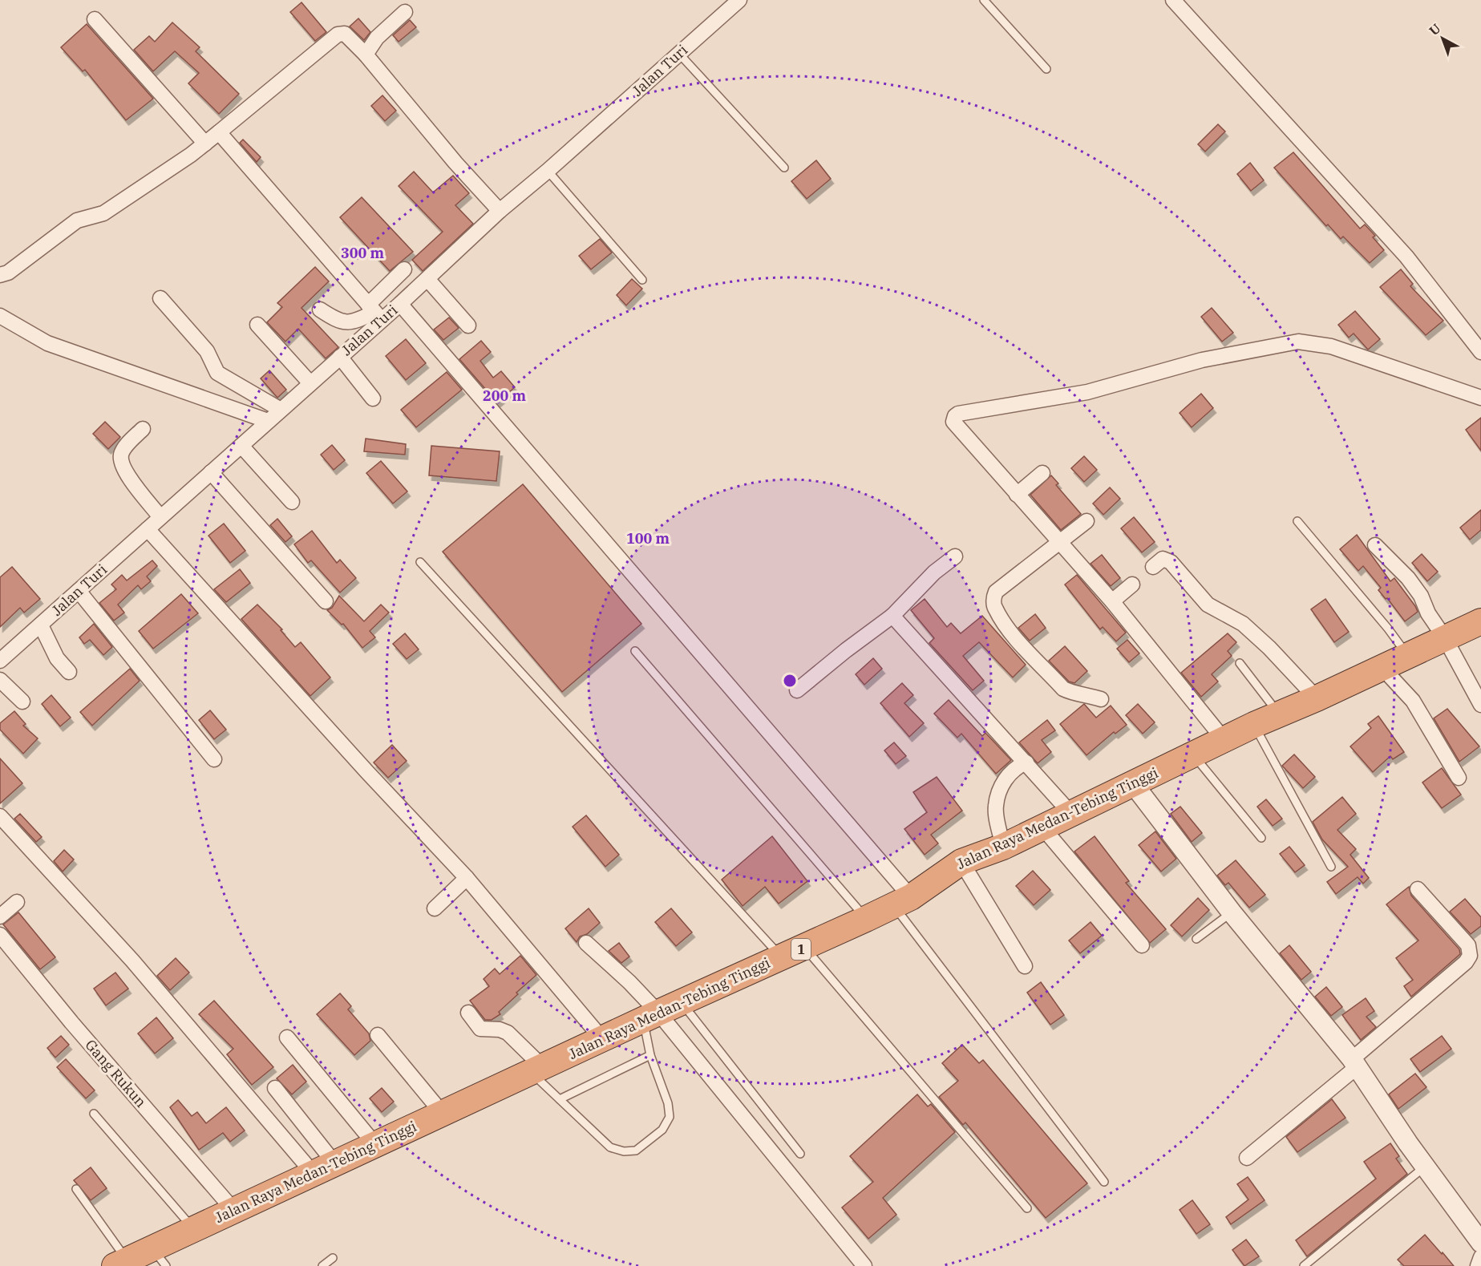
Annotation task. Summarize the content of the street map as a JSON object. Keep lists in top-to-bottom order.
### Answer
{
  "streets": {
    "highway": ["Jalan Raya Medan-Tebing Tinggi", "1"],
    "street": ["Jalan Turi", "Gang Rukun"]
  },
  "crossings": [
    ["Jalan Raya Medan-Tebing Tinggi", "Gang Rukun"]
  ],
  "north": "top left",
  "rings": ["300 m", "200 m", "100 m"]
}
